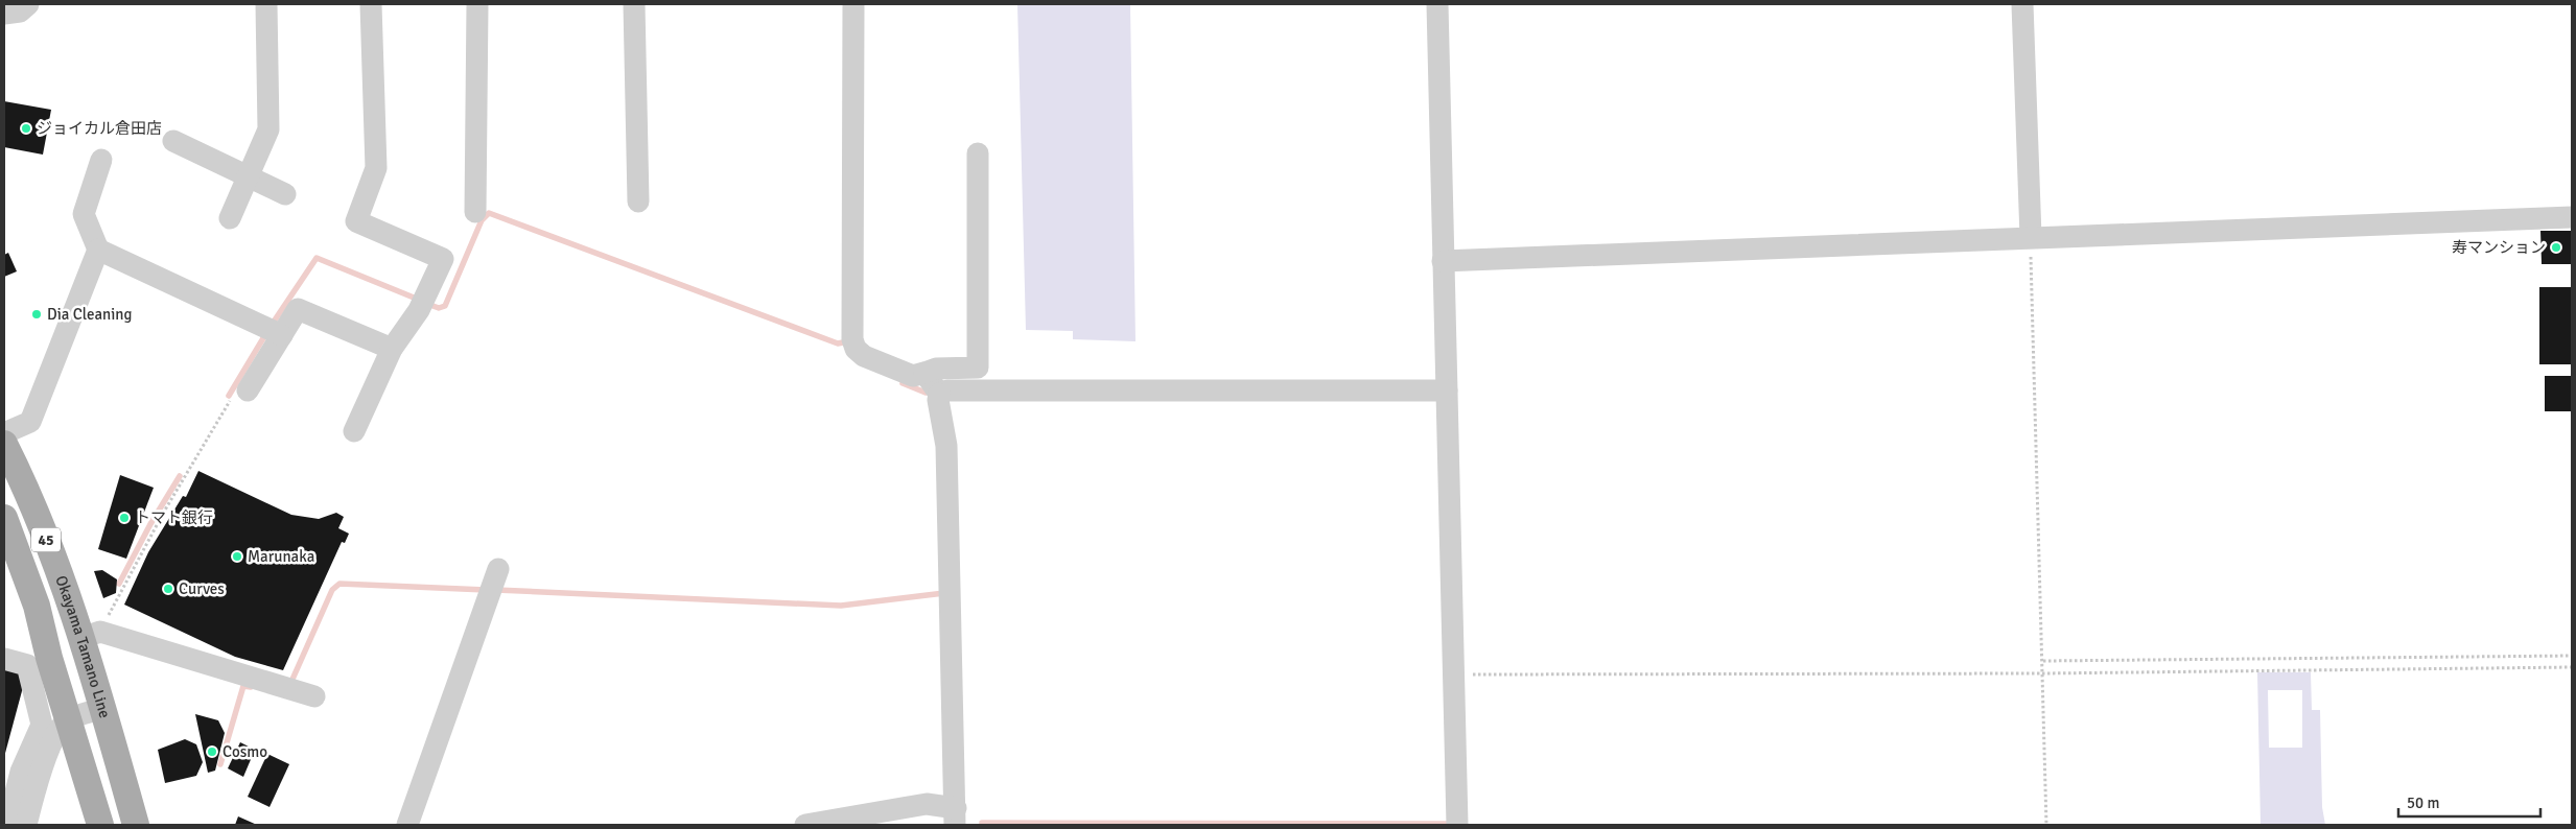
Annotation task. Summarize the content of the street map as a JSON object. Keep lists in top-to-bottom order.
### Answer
{
  "streets": {
    "main road": ["45", "Okayama Tamano Line"]
  },
  "places": [
    "ジョイカル倉田店",
    "寿マンション",
    "Dia Cleaning",
    "トマト銀行",
    "Marunaka",
    "Curves",
    "Cosmo"
  ],
  "scale_bar": "50 m"
}
